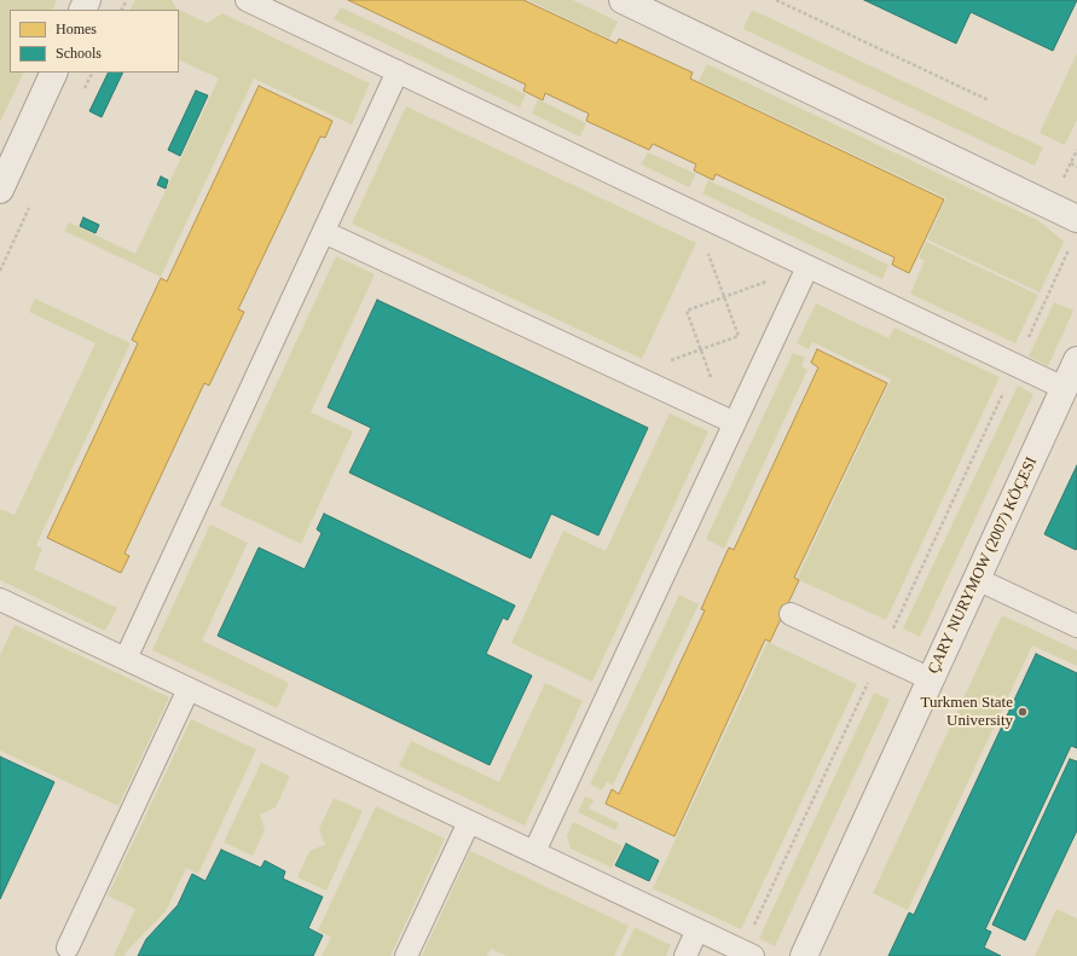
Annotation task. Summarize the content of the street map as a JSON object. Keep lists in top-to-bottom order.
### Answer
{
  "streets": {
    "street": ["ÇARY NURYMOW (2007) KÖÇESI"]
  },
  "places": ["Turkmen State University"],
  "legend": ["Homes", "Schools"]
}
